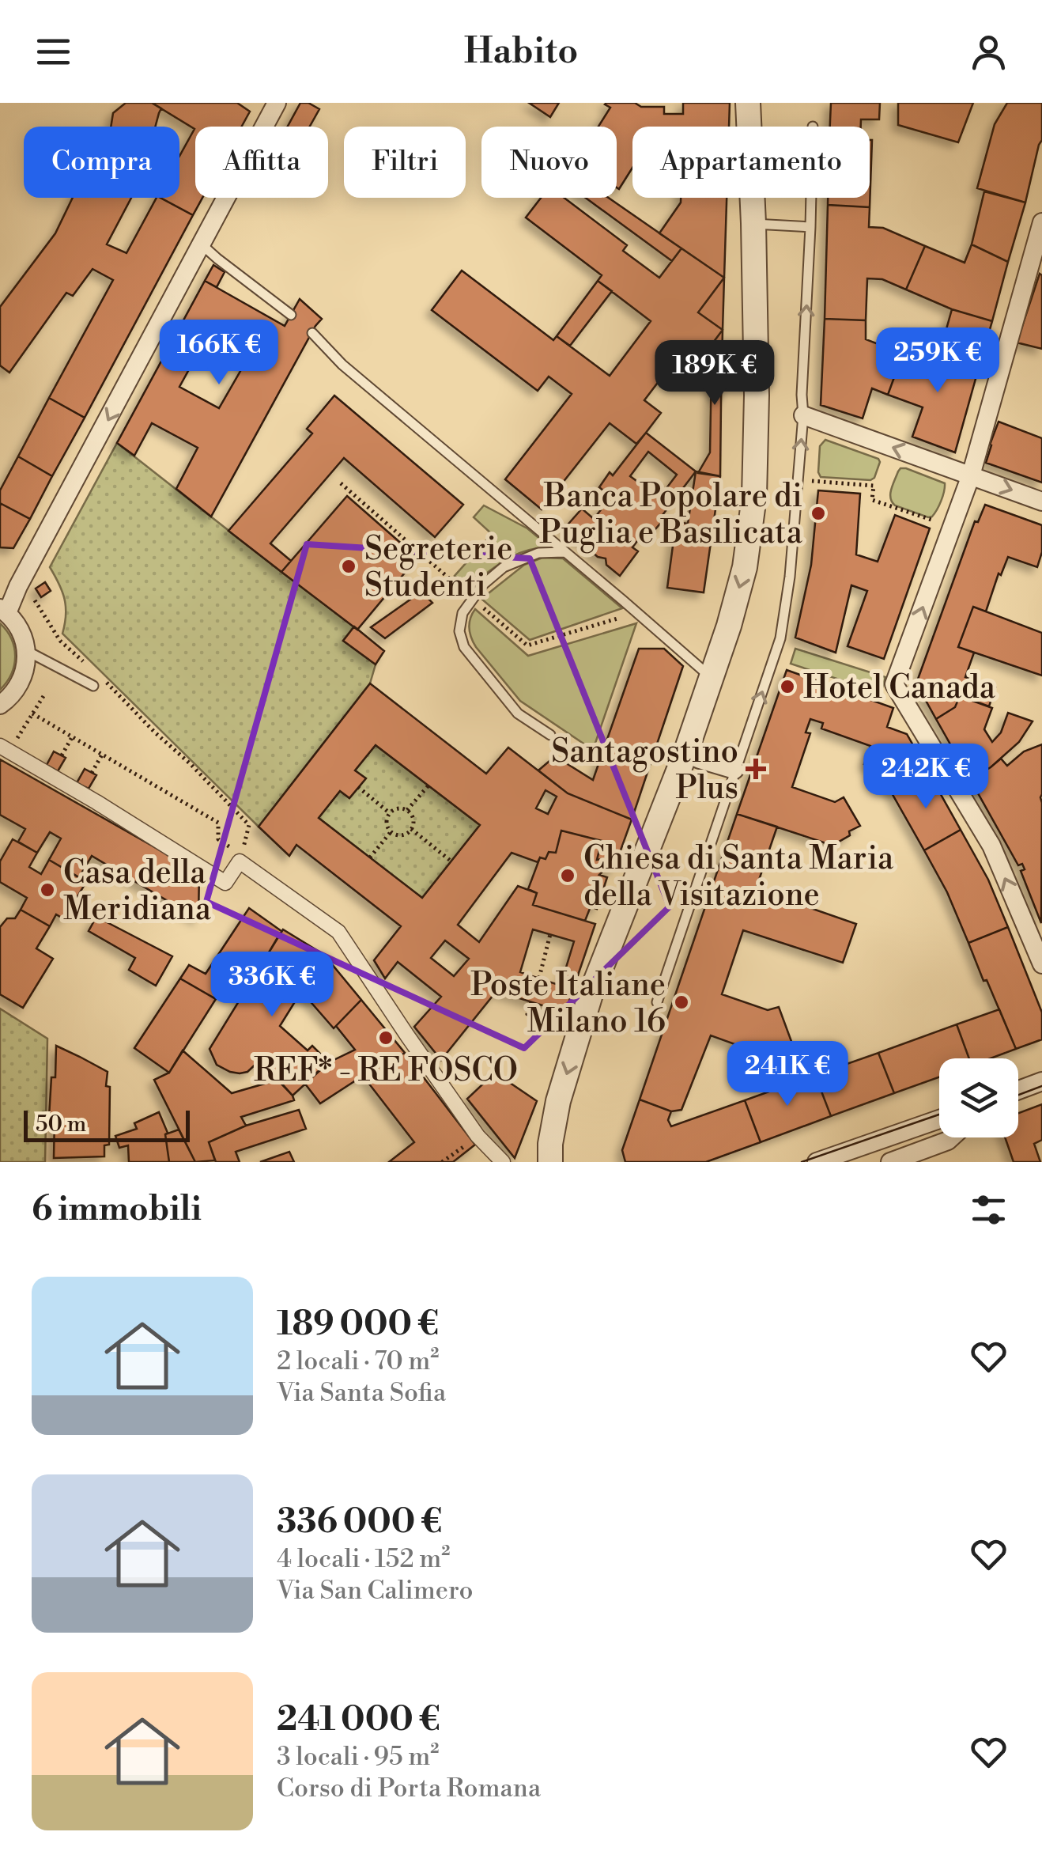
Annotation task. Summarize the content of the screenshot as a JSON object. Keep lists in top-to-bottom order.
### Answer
{
  "places": {
    "other": [
      "Banca Popolare di Puglia e Basilicata",
      "Segreterie Studenti",
      "Hotel Canada",
      "Chiesa di Santa Maria della Visitazione",
      "Casa della Meridiana",
      "Poste Italiane Milano 16",
      "REF* - RE FOSCO"
    ],
    "health": ["Santagostino Plus"]
  },
  "scale_bar": "50 m",
  "page": {
    "header": "Habito",
    "chip": [
      "Compra",
      "Affitta",
      "Filtri",
      "Nuovo",
      "Appartamento"
    ],
    "price": [
      "166K €",
      "259K €",
      "189K €",
      "242K €",
      "336K €",
      "241K €"
    ],
    "scale": "50 m",
    "heading": "6 immobili",
    "list": [
      {
        "name": "189 000 €",
        "note": "2 locali · 70 m² · Via Santa Sofia"
      },
      {
        "name": "336 000 €",
        "note": "4 locali · 152 m² · Via San Calimero"
      },
      {
        "name": "241 000 €",
        "note": "3 locali · 95 m² · Corso di Porta Romana"
      }
    ]
  }
}
